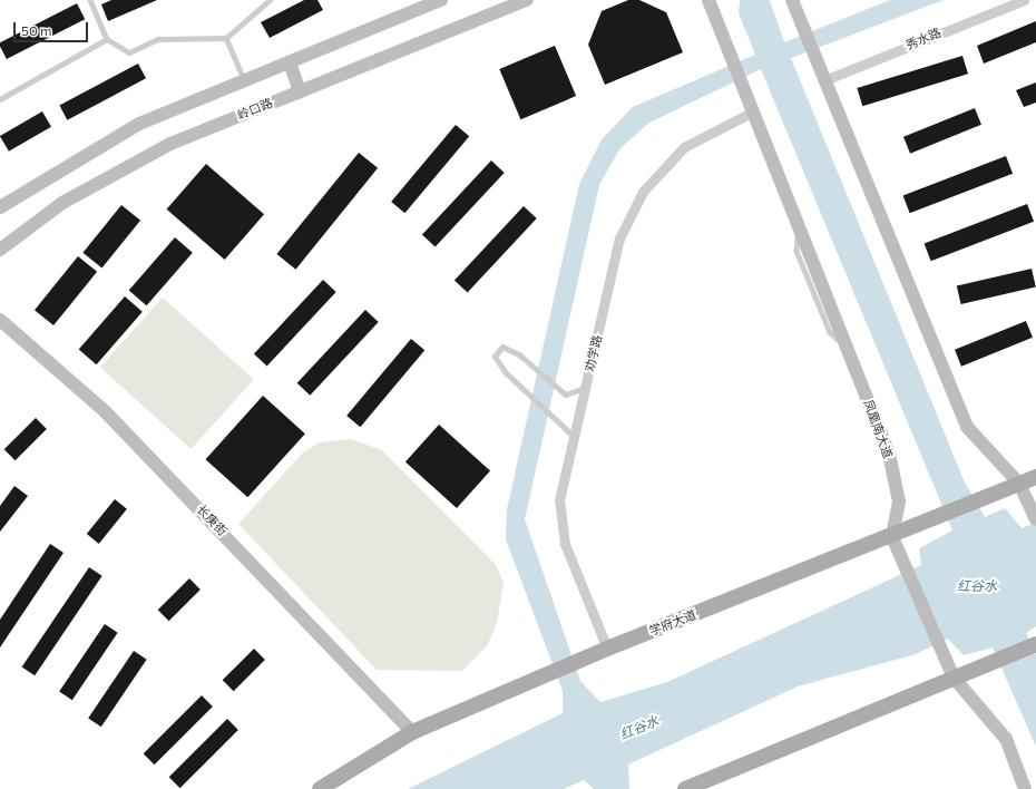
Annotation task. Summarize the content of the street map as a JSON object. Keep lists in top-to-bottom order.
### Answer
{
  "streets": {
    "main road": ["学府大道"],
    "street": [
      "秀水路",
      "岭口路",
      "劝学路",
      "凤凰南大道",
      "长庚街"
    ]
  },
  "crossings": [
    ["劝学路", "凤凰南大道"],
    ["劝学路", "学府大道"],
    ["凤凰南大道", "学府大道"],
    ["长庚街", "学府大道"]
  ],
  "water": ["红谷水"],
  "scale_bar": "50 m"
}
